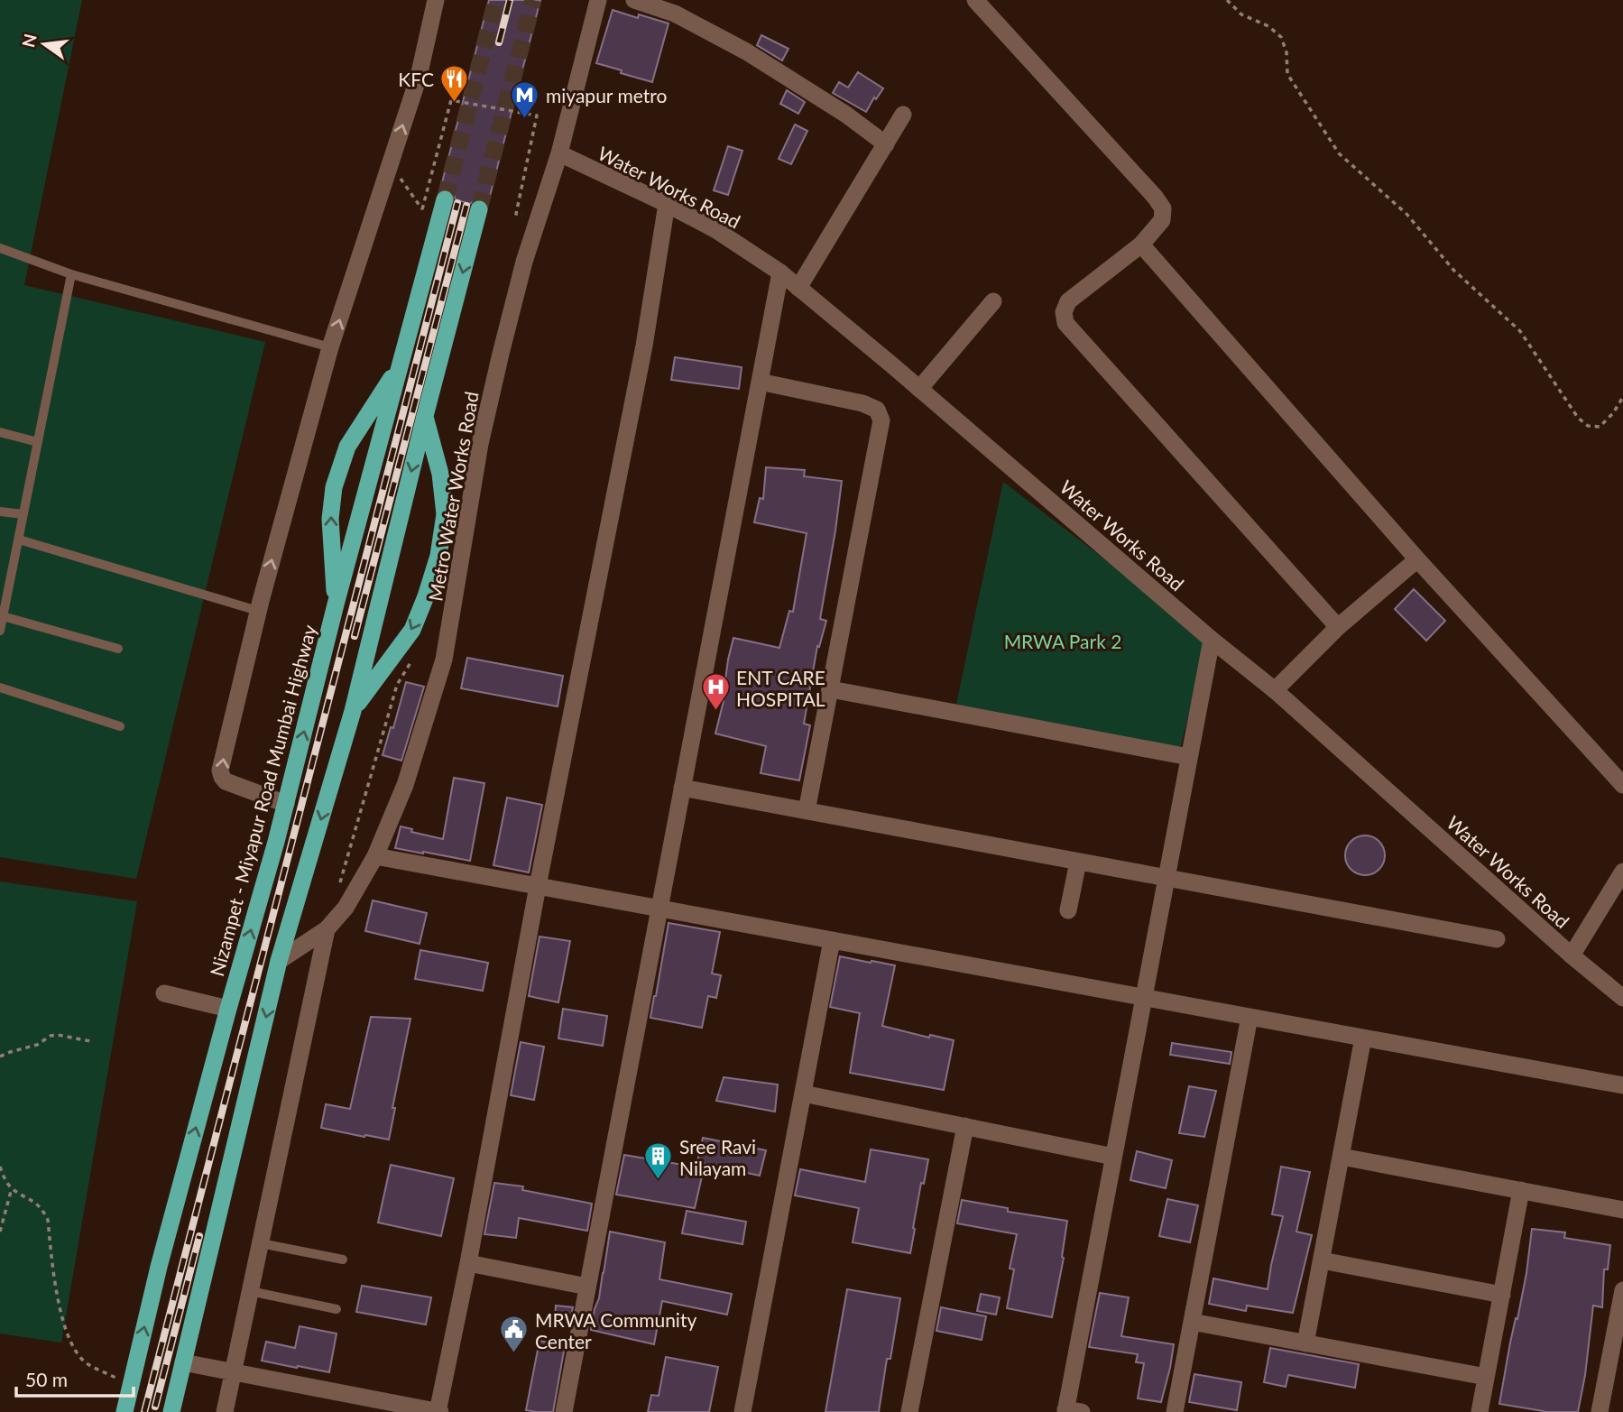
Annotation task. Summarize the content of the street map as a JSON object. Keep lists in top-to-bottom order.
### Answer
{
  "streets": {
    "highway": ["Nizampet - Miyapur Road Mumbai Highway"],
    "street": ["Water Works Road", "Metro Water Works Road"]
  },
  "crossings": [
    ["Water Works Road", "Metro Water Works Road"]
  ],
  "parks": ["MRWA Park 2"],
  "places": {
    "restaurant": ["KFC"],
    "metro station": ["miyapur metro"],
    "hospital": ["ENT CARE HOSPITAL"],
    "building": ["Sree Ravi Nilayam"],
    "public building": ["MRWA Community Center"]
  },
  "scale_bar": "50 m",
  "north": "left"
}
